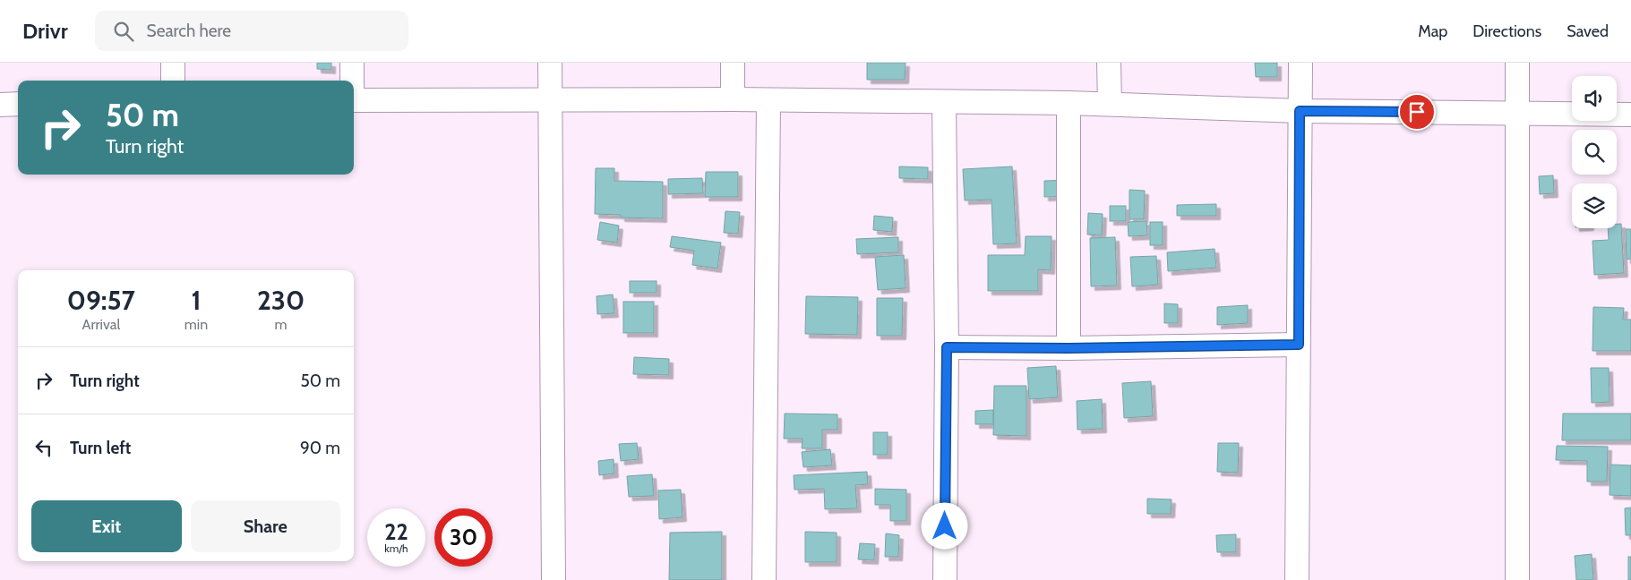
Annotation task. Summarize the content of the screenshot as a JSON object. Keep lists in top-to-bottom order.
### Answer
{
  "page": {
    "header": "Drivr",
    "search": "Search here",
    "nav": ["Map", "Directions", "Saved"],
    "turn": ["50 m", "Turn right"],
    "eta": [
      "09:57",
      "Arrival",
      "1",
      "min",
      "230",
      "m"
    ],
    "list": [
      {
        "name": "Turn right",
        "value": "50 m"
      },
      {
        "name": "Turn left",
        "value": "90 m"
      }
    ],
    "buttons": ["Exit", "Share"],
    "speed": "22 km/h",
    "limit": "30"
  }
}
